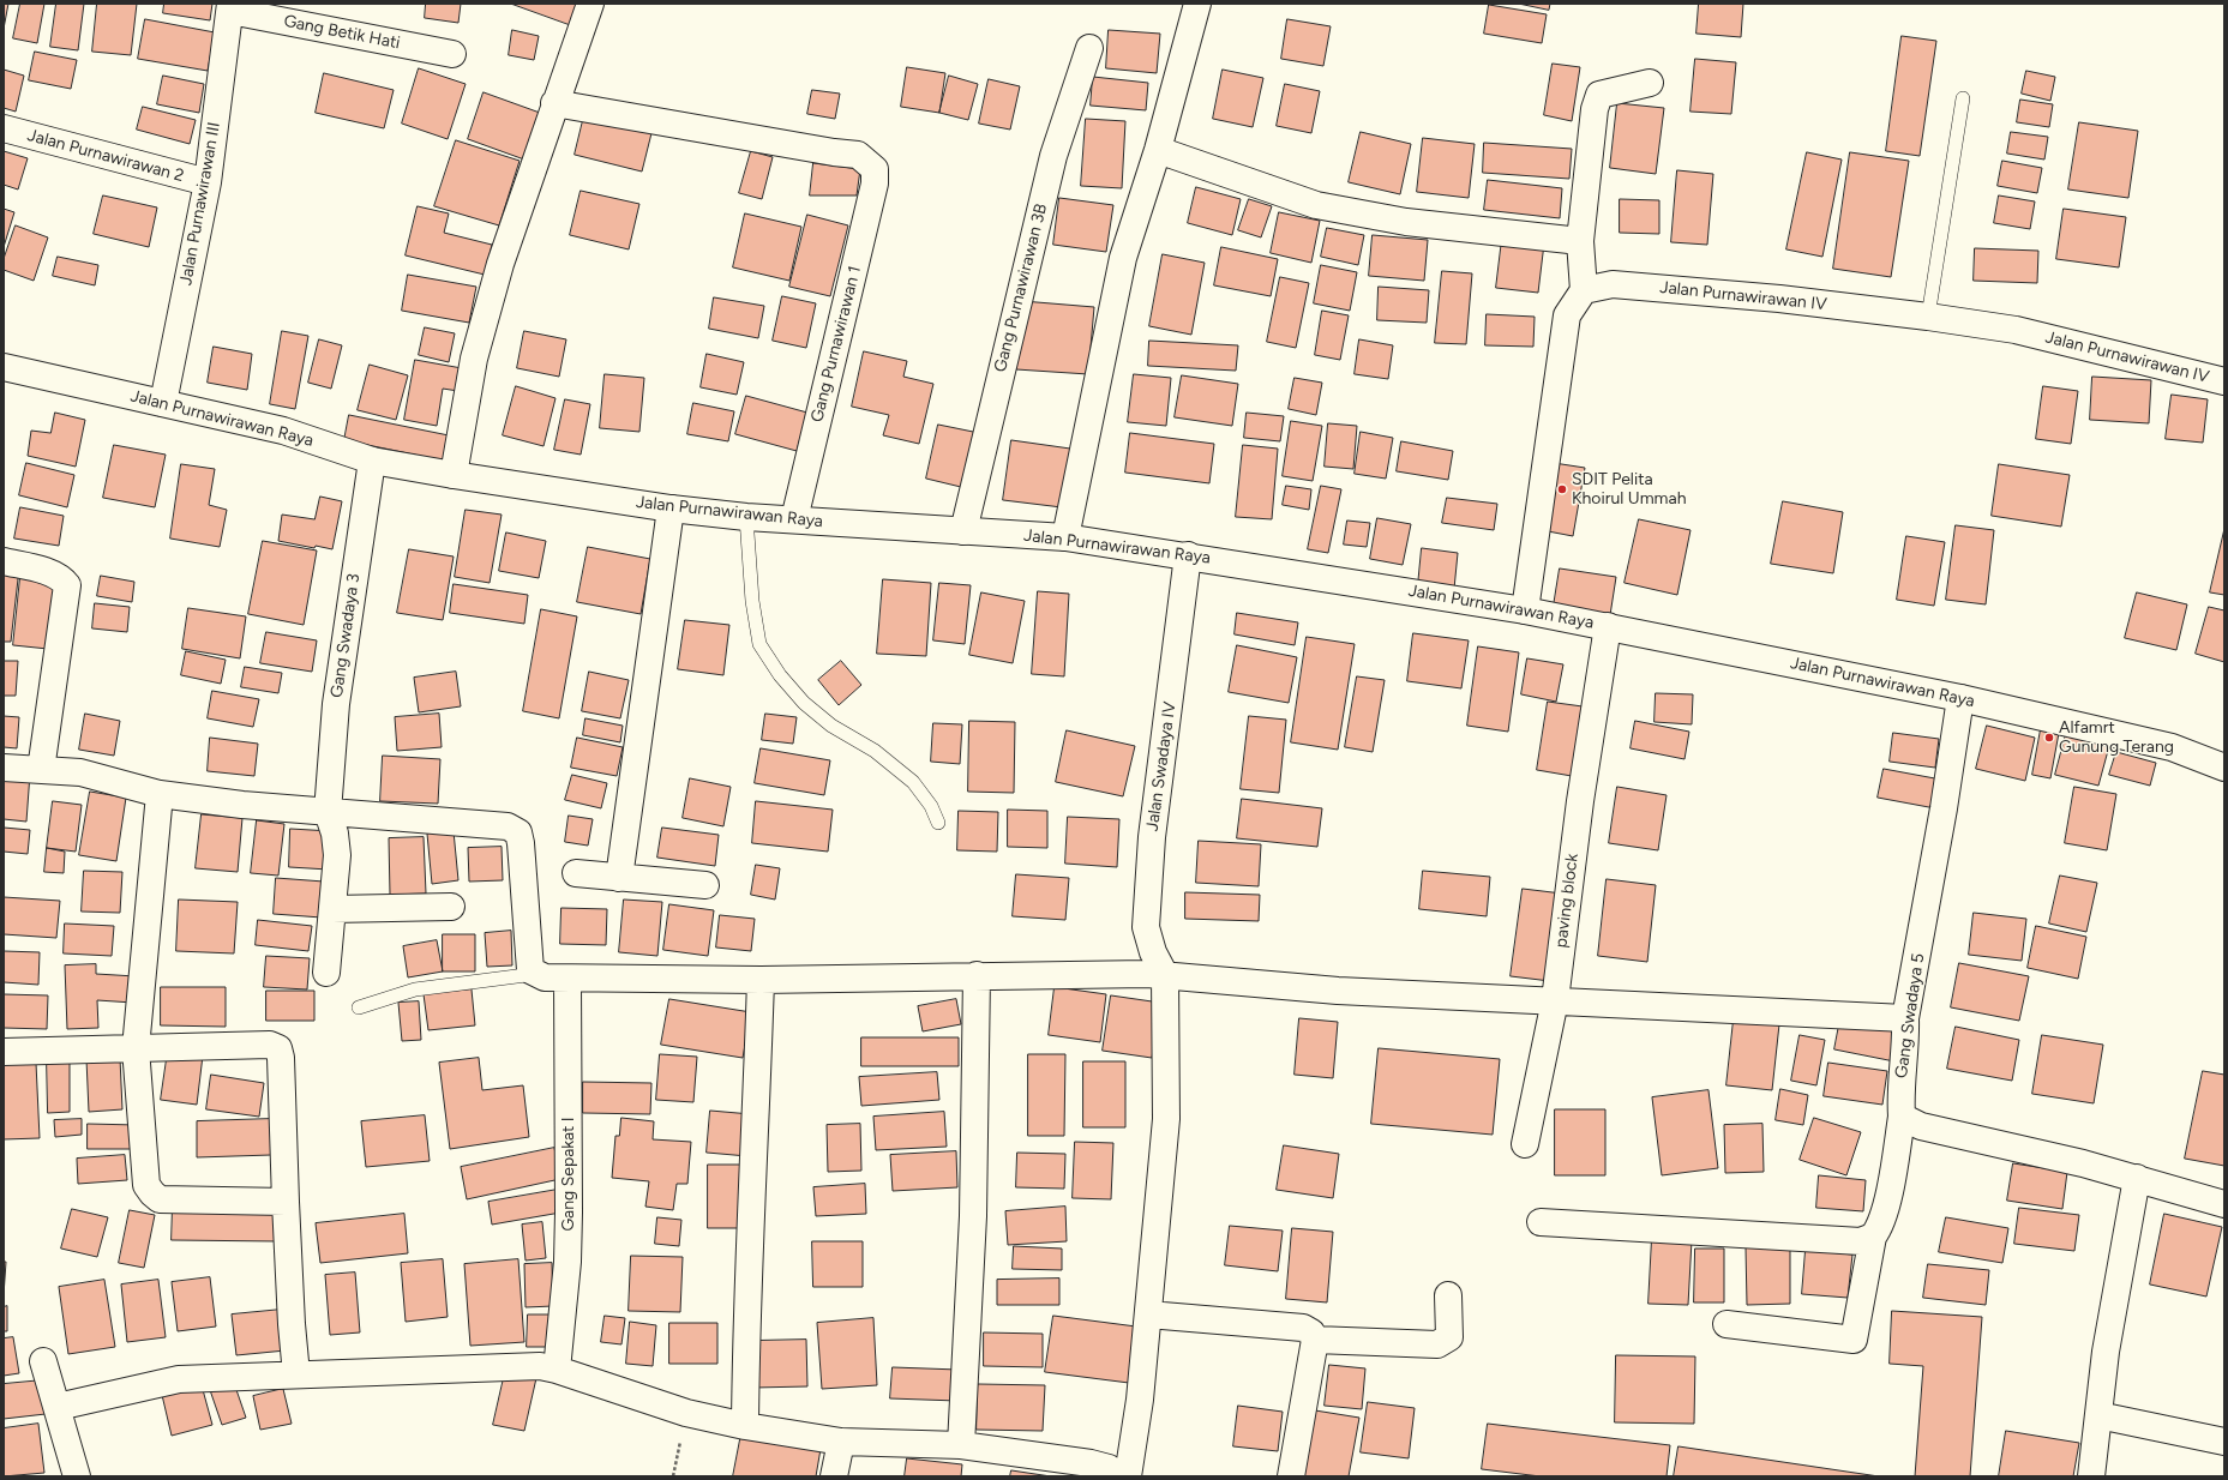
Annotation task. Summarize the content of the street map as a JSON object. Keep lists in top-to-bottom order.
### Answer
{
  "streets": {
    "street": [
      "Gang Betik Hati",
      "Jalan Purnawirawan 2",
      "Jalan Purnawirawan III",
      "Gang Purnawirawan 3B",
      "Jalan Purnawirawan IV",
      "Gang Purnawirawan 1",
      "Jalan Purnawirawan Raya",
      "Gang Swadaya 3",
      "Jalan Swadaya IV",
      "paving block",
      "Gang Swadaya 5",
      "Gang Sepakat I"
    ]
  },
  "crossings": [
    ["Gang Betik Hati", "Jalan Purnawirawan III"],
    ["Jalan Purnawirawan 2", "Jalan Purnawirawan III"],
    ["Jalan Purnawirawan III", "Jalan Purnawirawan Raya"],
    ["Gang Purnawirawan 3B", "Jalan Purnawirawan Raya"],
    ["Gang Purnawirawan 1", "Jalan Purnawirawan Raya"],
    ["Jalan Purnawirawan Raya", "Gang Swadaya 3"],
    ["Jalan Purnawirawan Raya", "Jalan Swadaya IV"],
    ["Jalan Purnawirawan Raya", "paving block"],
    ["Jalan Purnawirawan Raya", "Gang Swadaya 5"]
  ],
  "places": ["SDIT Pelita Khoirul Ummah", "Alfamrt Gunung Terang"]
}
